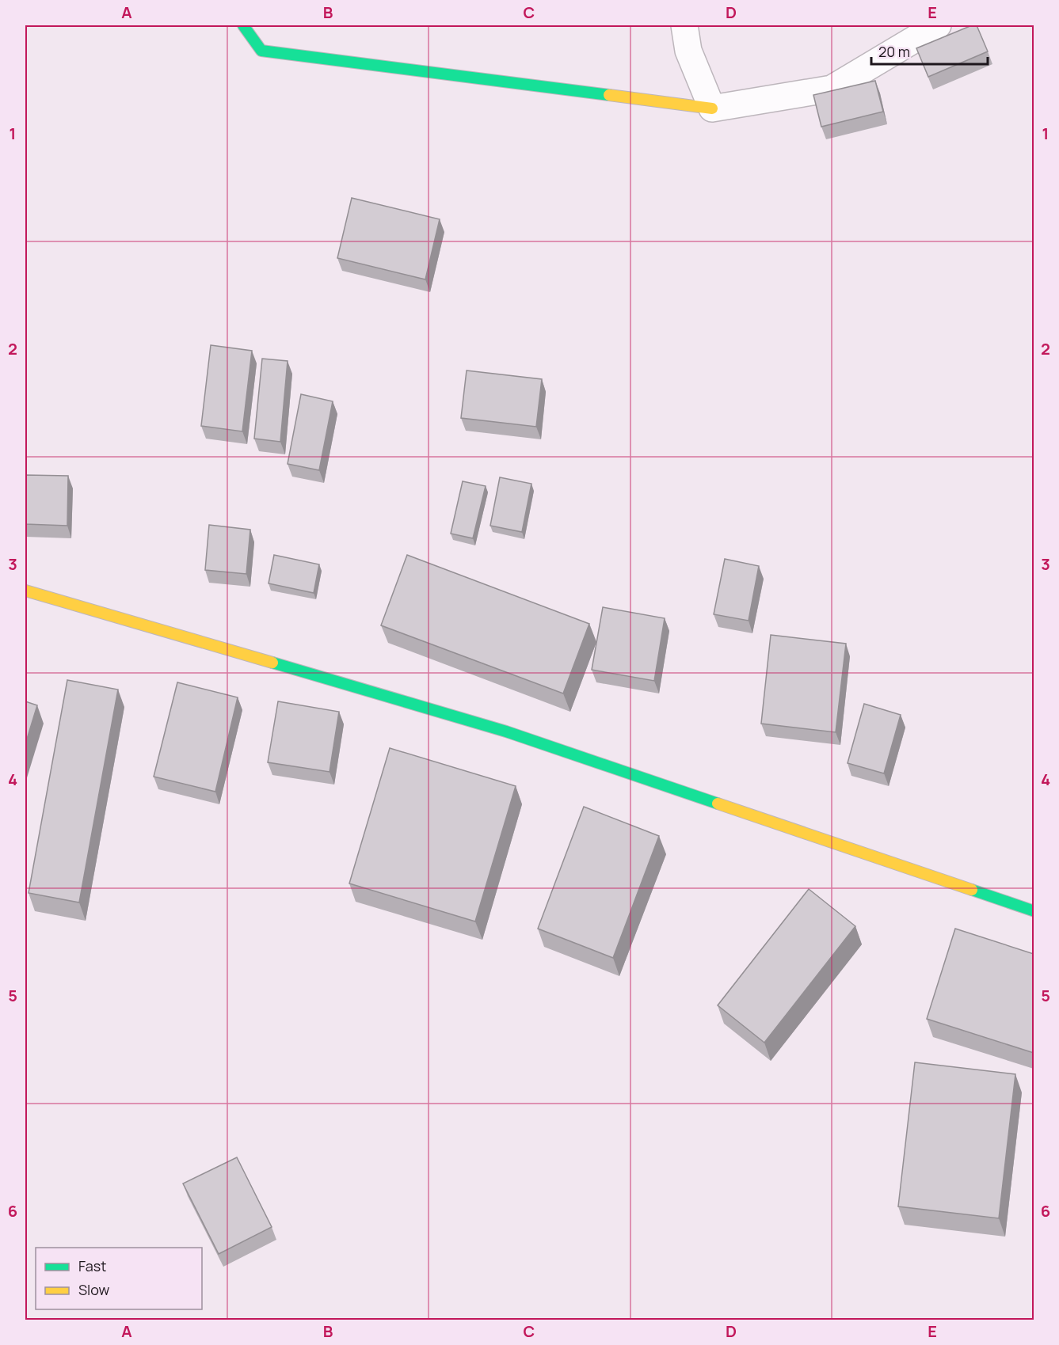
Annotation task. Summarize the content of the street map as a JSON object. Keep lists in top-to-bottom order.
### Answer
{
  "legend": ["Fast", "Slow"],
  "scale_bar": "20 m",
  "grid": {
    "columns": [
      "A",
      "B",
      "C",
      "D",
      "E"
    ],
    "rows": [
      "1",
      "2",
      "3",
      "4",
      "5",
      "6"
    ]
  }
}
